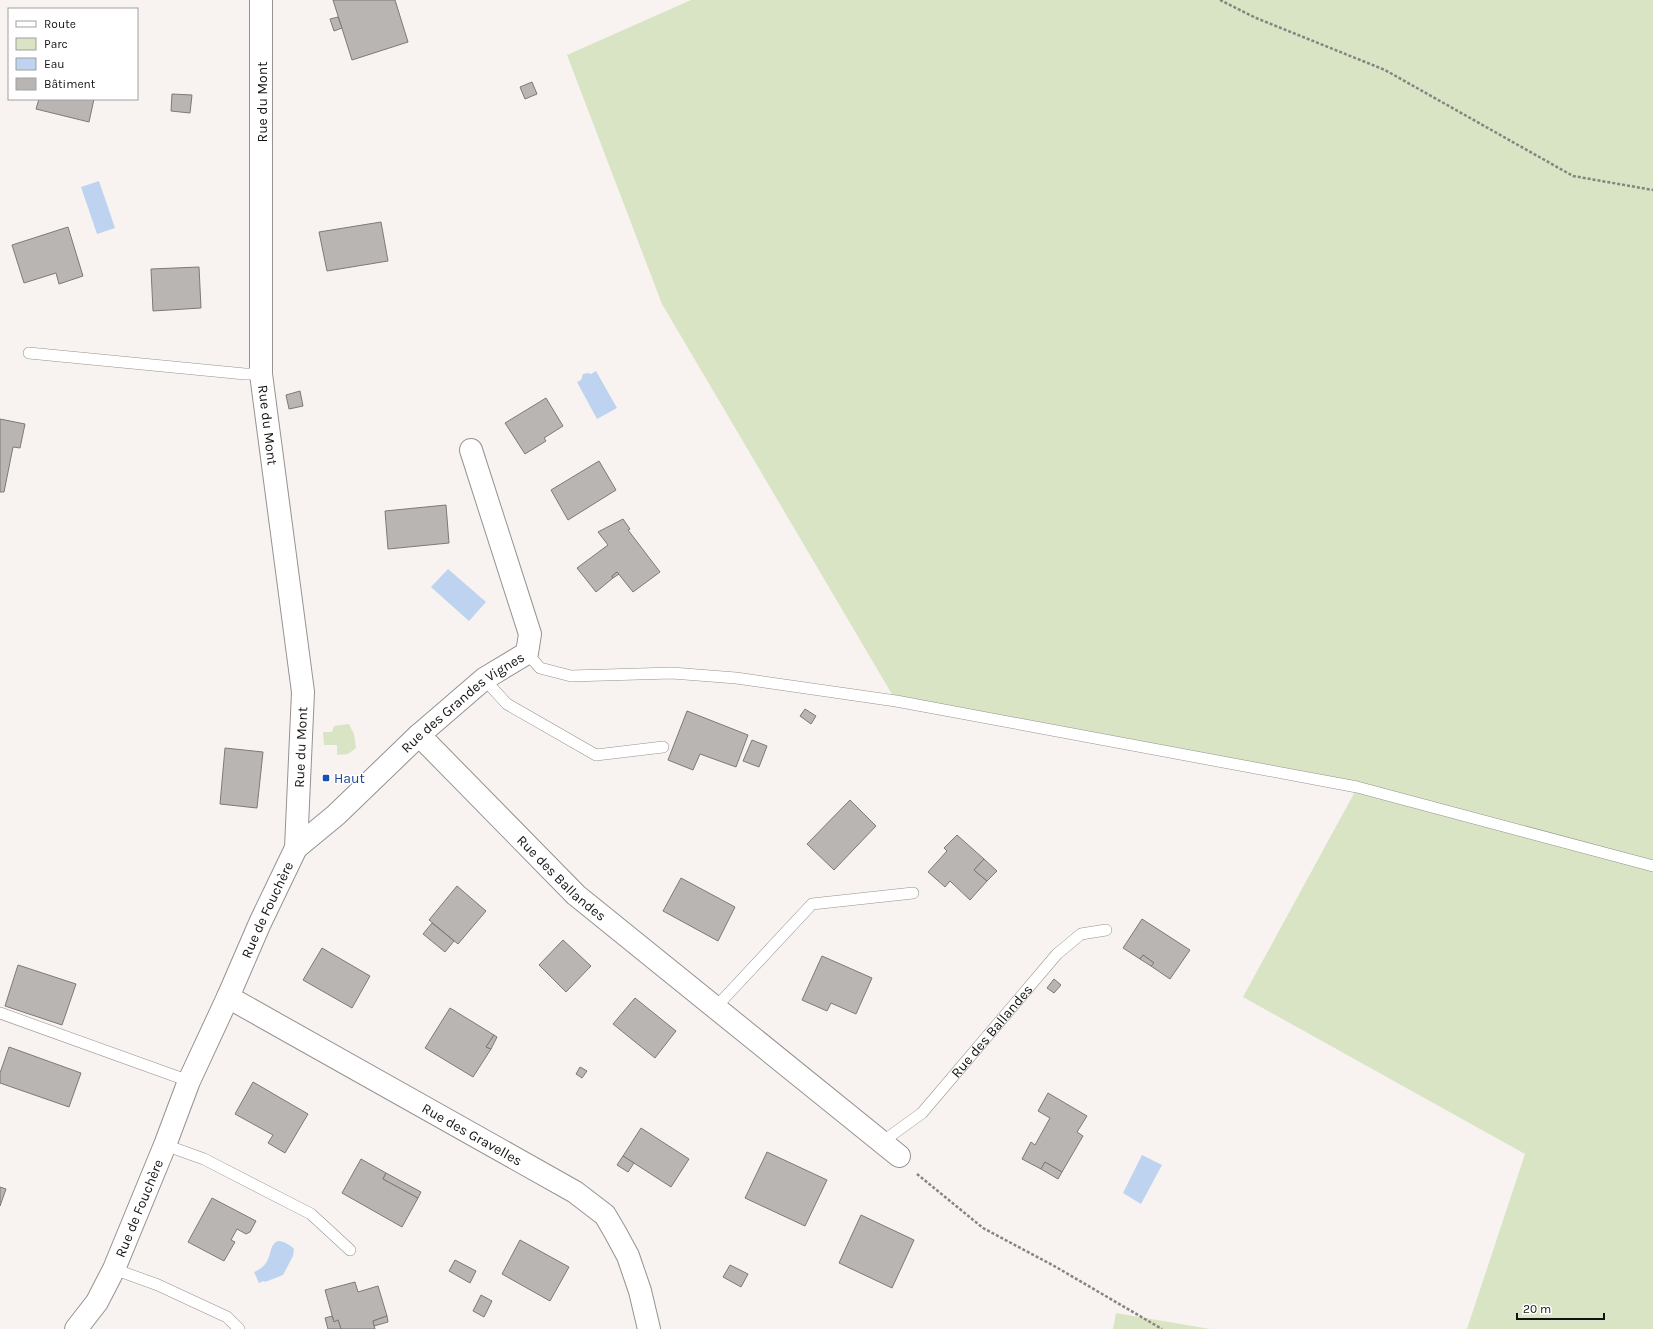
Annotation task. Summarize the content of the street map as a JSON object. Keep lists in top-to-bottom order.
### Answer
{
  "streets": {
    "street": [
      "Rue du Mont",
      "Rue des Grandes Vignes",
      "Rue des Ballandes",
      "Rue de Fouchère",
      "Rue des Gravelles"
    ]
  },
  "crossings": [
    ["Rue du Mont", "Rue des Grandes Vignes"],
    ["Rue du Mont", "Rue de Fouchère"],
    ["Rue des Grandes Vignes", "Rue des Ballandes"],
    ["Rue des Grandes Vignes", "Rue de Fouchère"],
    ["Rue de Fouchère", "Rue des Gravelles"]
  ],
  "places": {
    "transit": ["Haut"]
  },
  "legend": [
    "Route",
    "Parc",
    "Eau",
    "Bâtiment"
  ],
  "scale_bar": "20 m"
}
